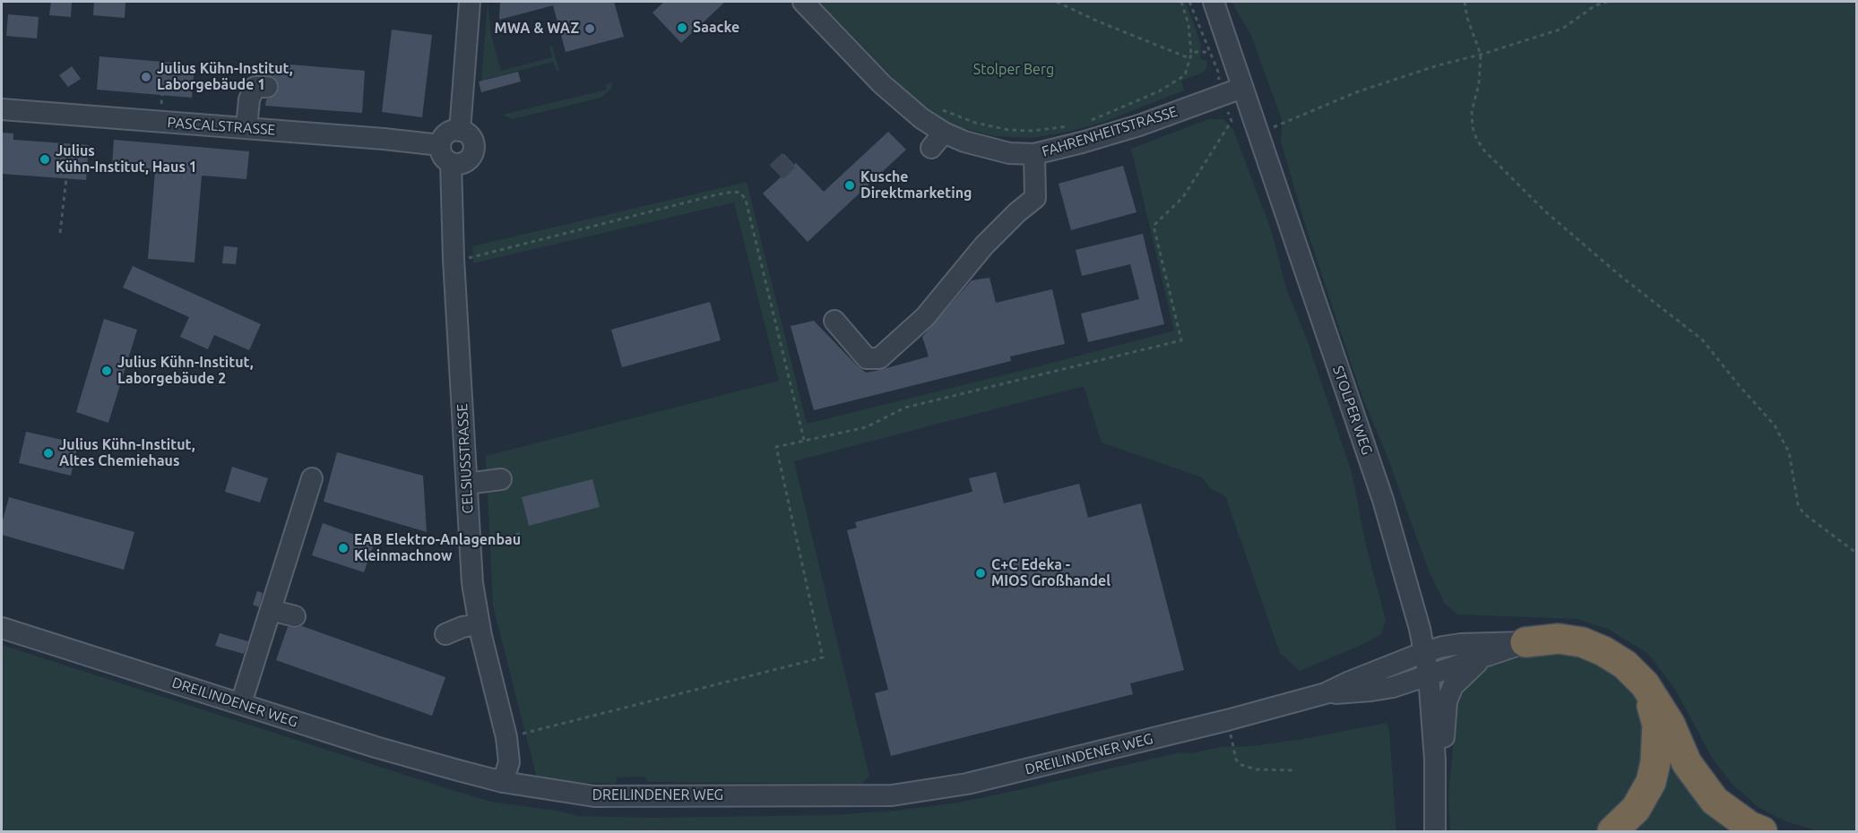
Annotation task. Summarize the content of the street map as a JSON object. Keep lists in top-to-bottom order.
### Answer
{
  "streets": {
    "street": [
      "PASCALSTRASSE",
      "FAHRENHEITSTRASSE",
      "STOLPER WEG",
      "CELSIUSSTRASSE",
      "DREILINDENER WEG"
    ]
  },
  "crossings": [
    ["PASCALSTRASSE", "CELSIUSSTRASSE"],
    ["FAHRENHEITSTRASSE", "STOLPER WEG"],
    ["STOLPER WEG", "DREILINDENER WEG"],
    ["CELSIUSSTRASSE", "DREILINDENER WEG"]
  ],
  "parks": ["Stolper Berg"],
  "places": [
    "Saacke",
    "MWA & WAZ",
    "Julius Kühn-Institut, Laborgebäude 1",
    "Julius Kühn-Institut, Haus 1",
    "Kusche Direktmarketing",
    "Julius Kühn-Institut, Laborgebäude 2",
    "Julius Kühn-Institut, Altes Chemiehaus",
    "EAB Elektro-Anlagenbau Kleinmachnow",
    "C+C Edeka - MIOS Großhandel"
  ]
}
